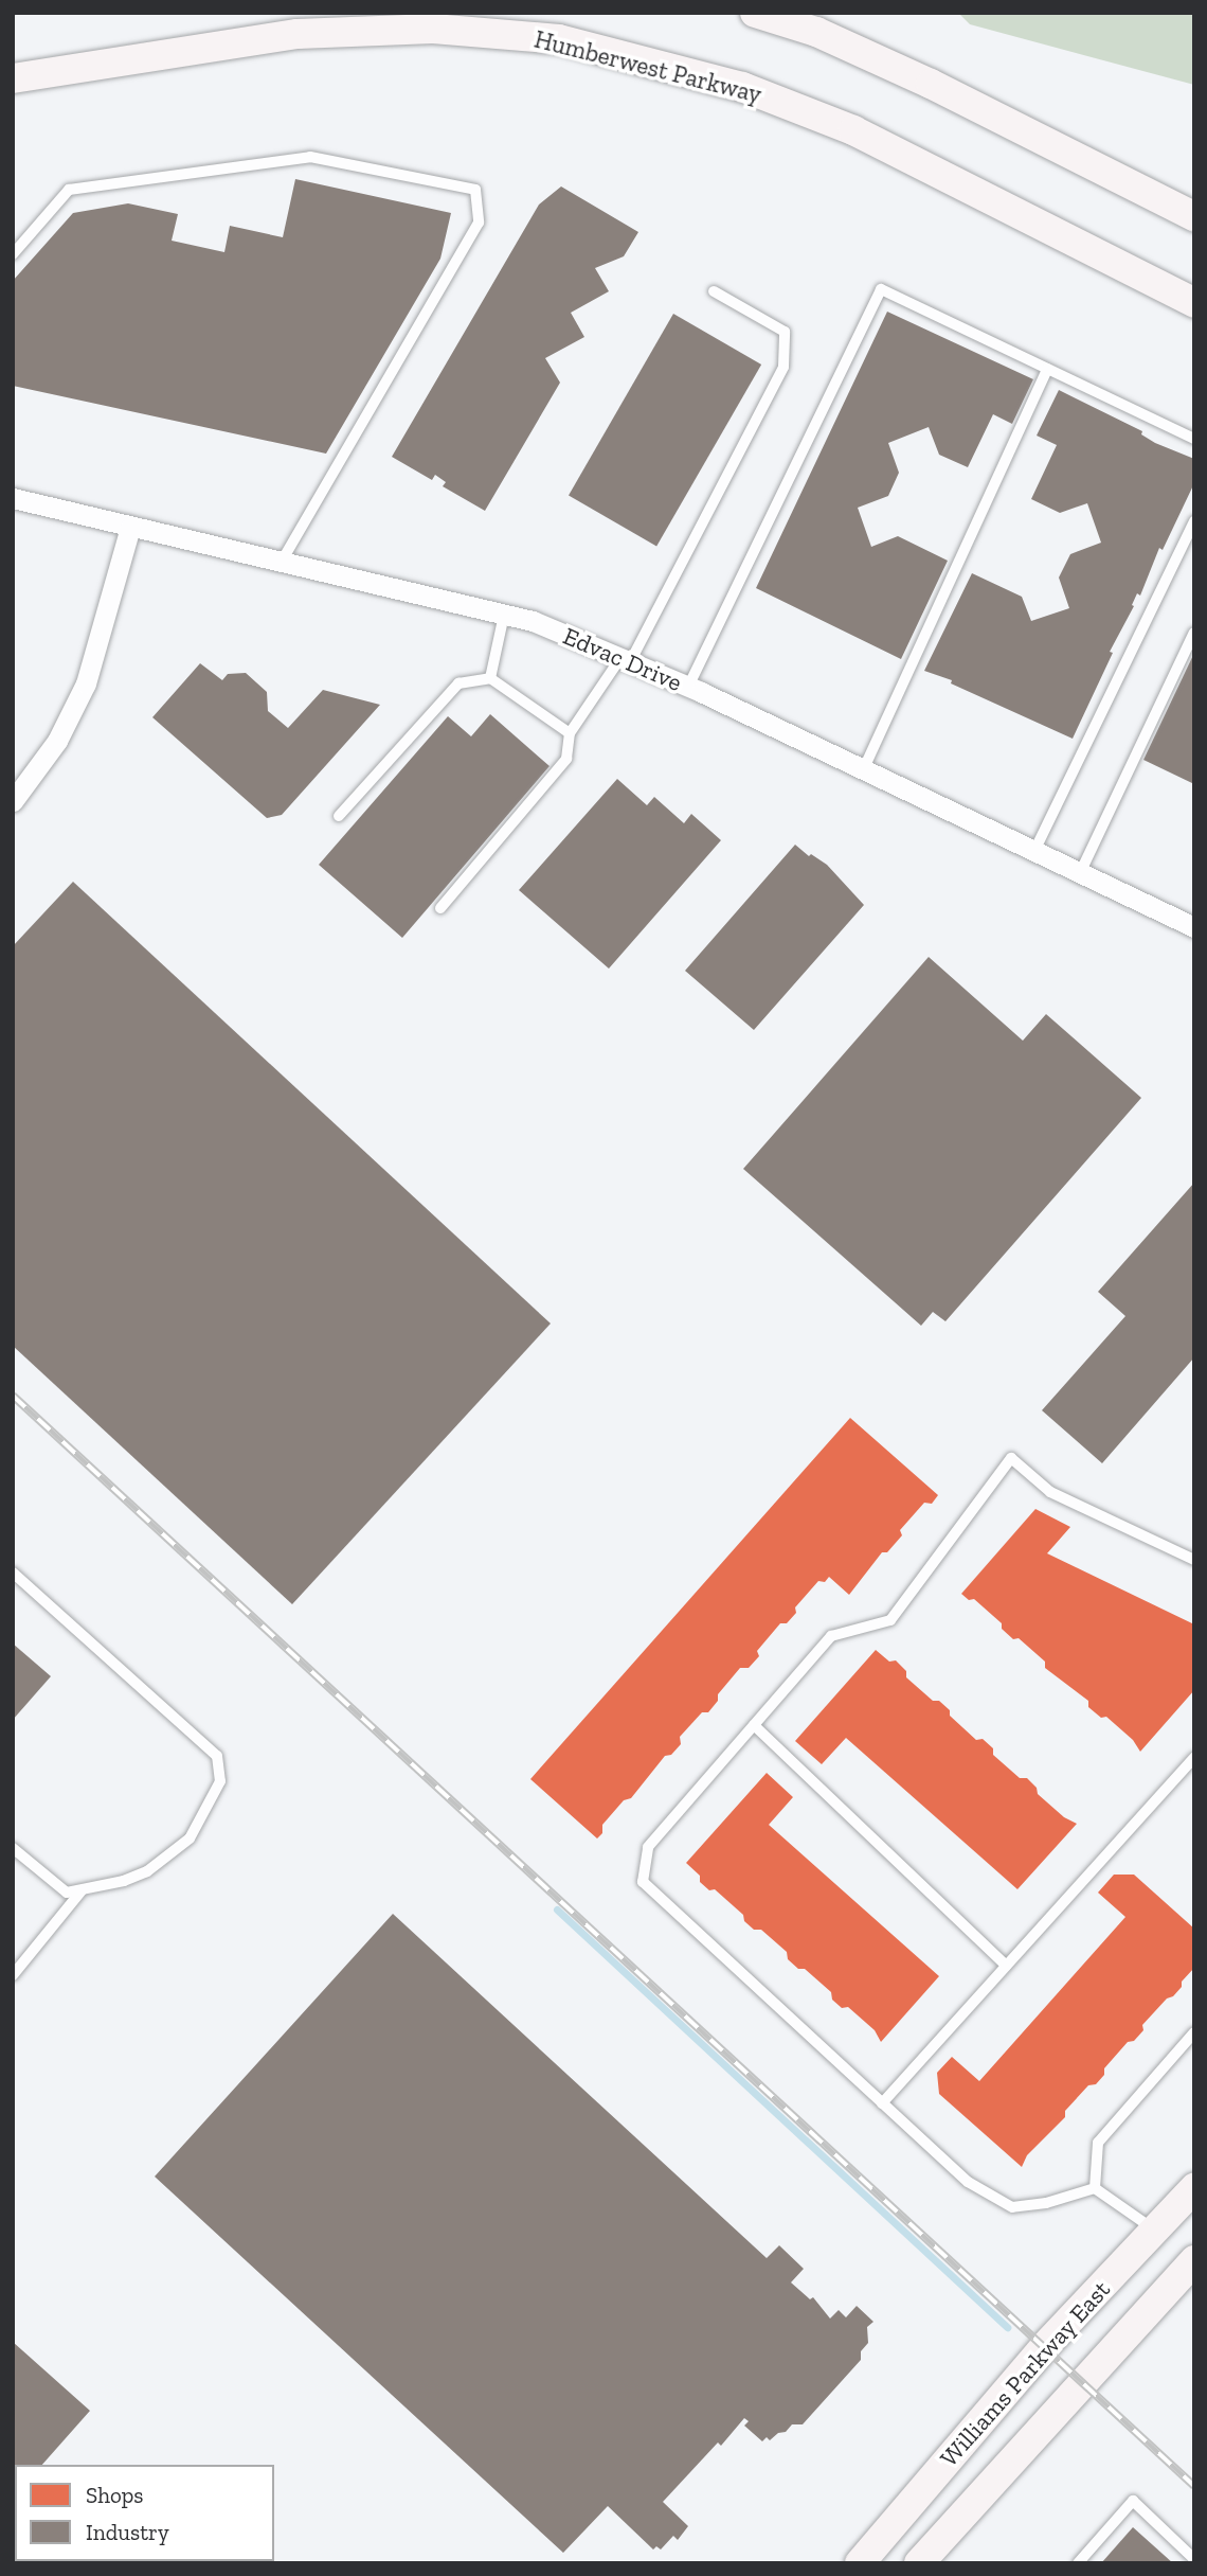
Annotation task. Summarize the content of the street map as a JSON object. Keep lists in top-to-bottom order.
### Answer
{
  "streets": {
    "main road": ["Humberwest Parkway", "Williams Parkway East"],
    "street": ["Edvac Drive"]
  },
  "legend": ["Shops", "Industry"]
}
